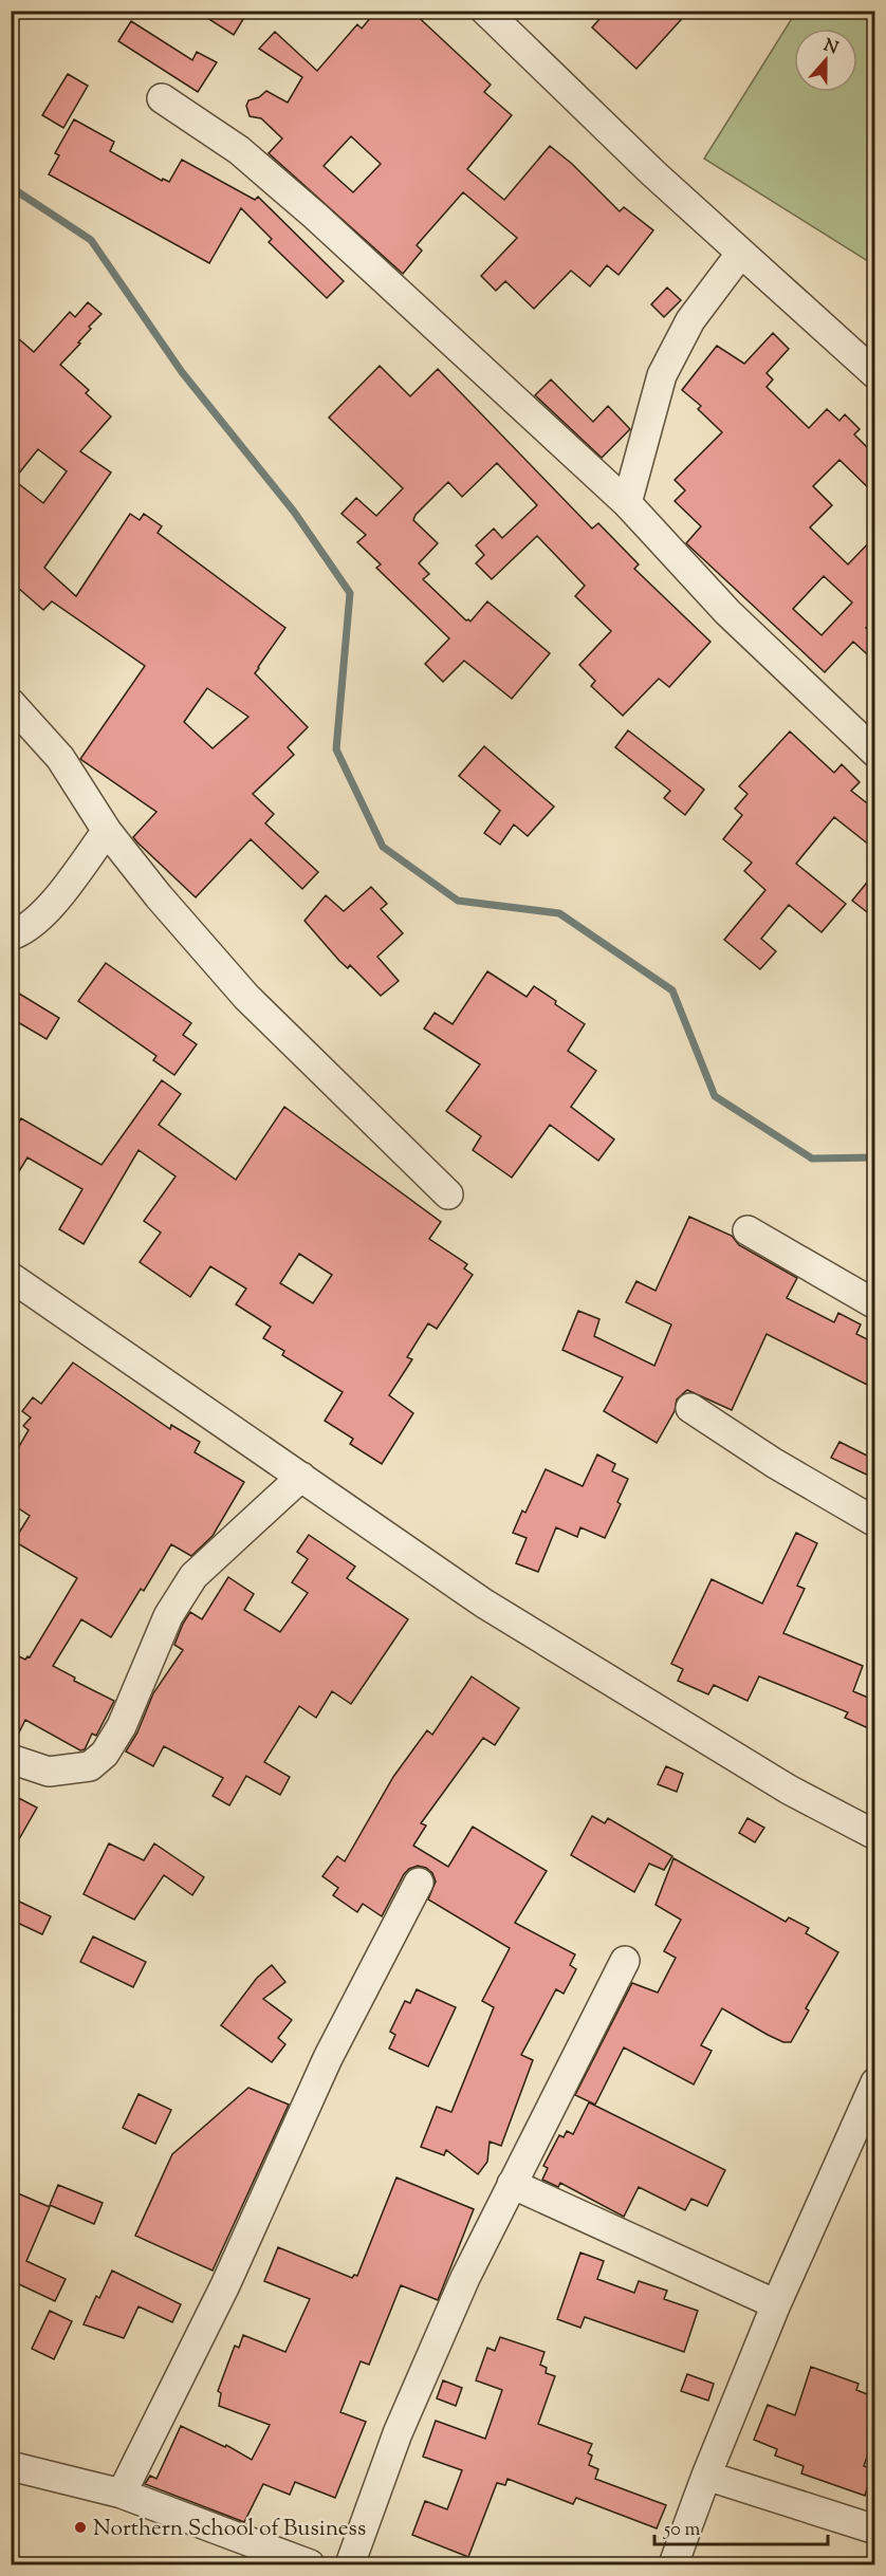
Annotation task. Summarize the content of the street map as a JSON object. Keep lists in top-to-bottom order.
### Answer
{
  "places": ["Northern School of Business"],
  "scale_bar": "50 m",
  "north": "top"
}
